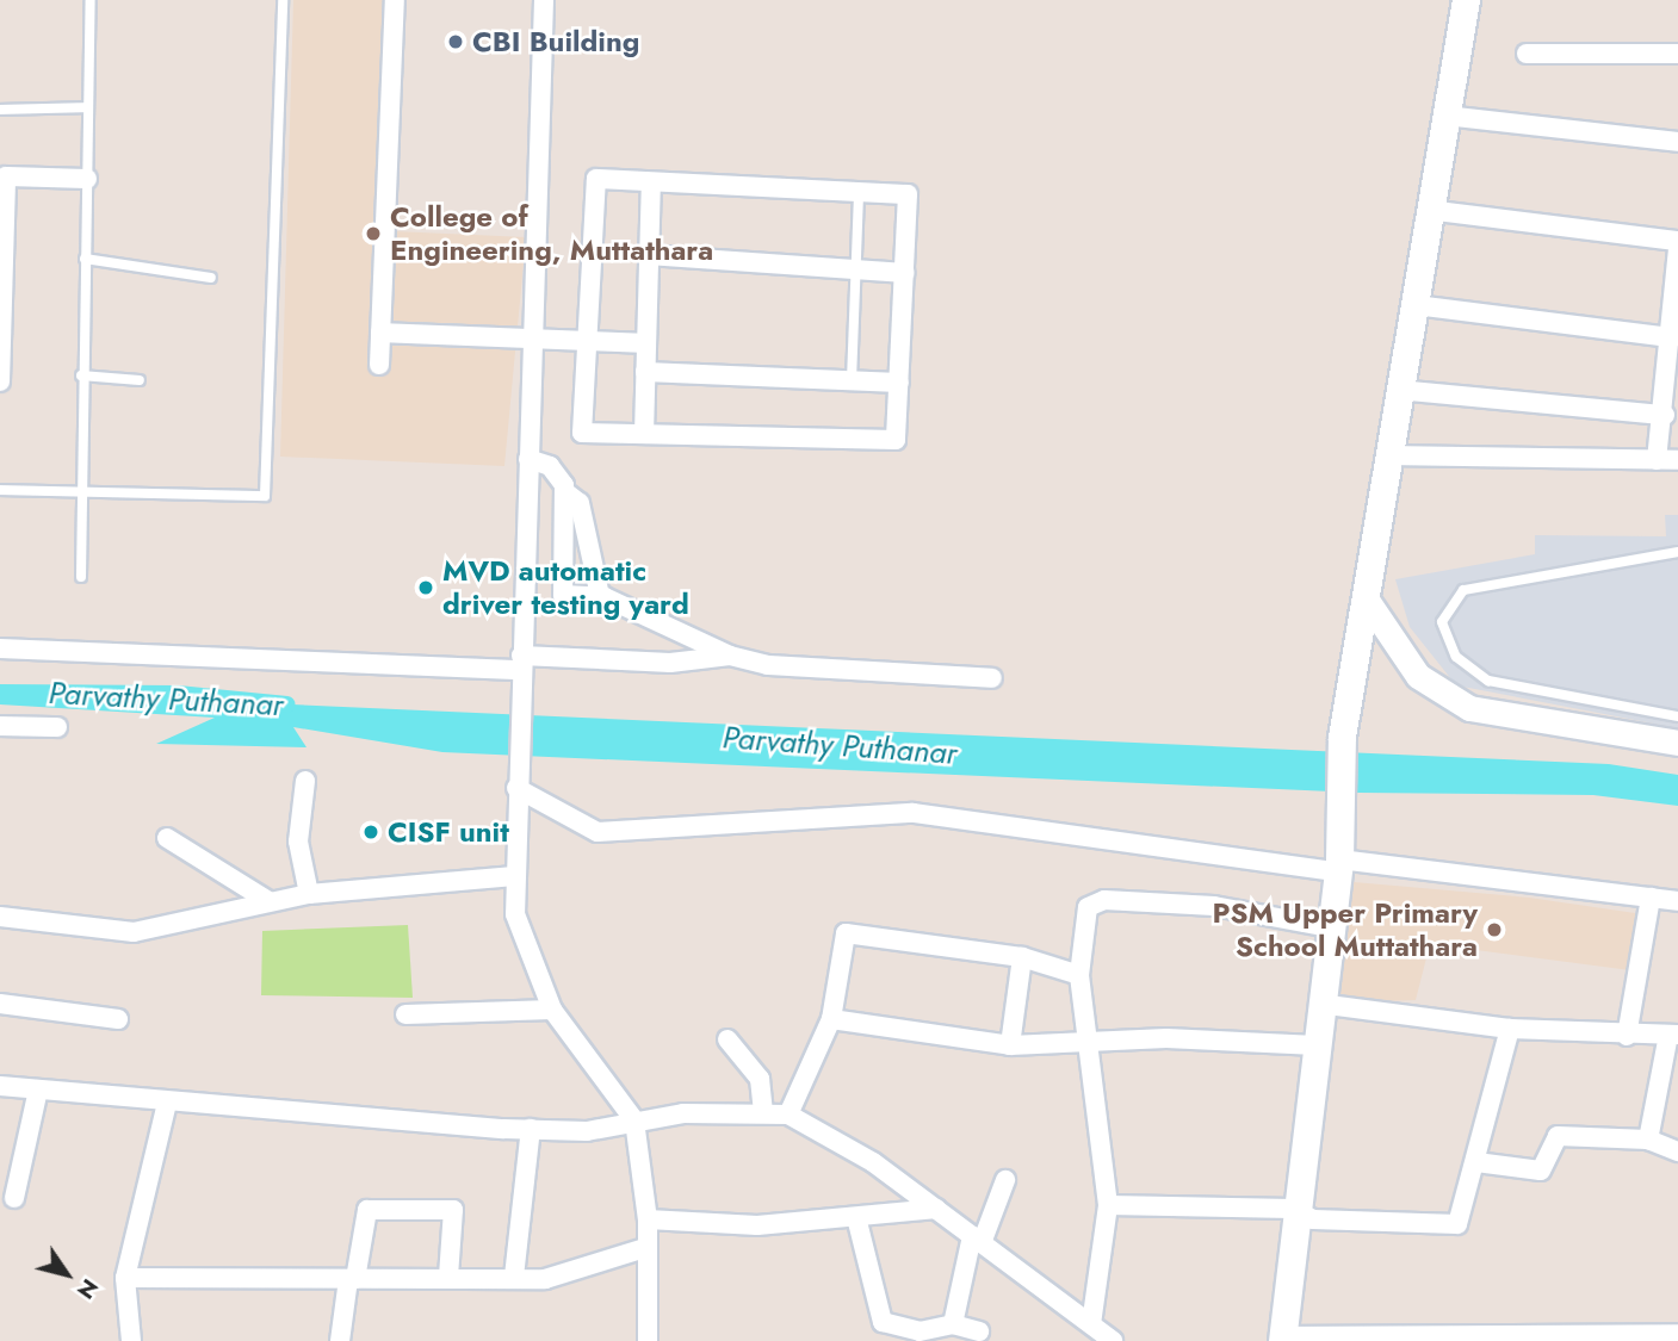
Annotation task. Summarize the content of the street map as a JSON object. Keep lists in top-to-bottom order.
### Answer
{
  "water": ["Parvathy Puthanar"],
  "places": [
    "CBI Building",
    "College of Engineering, Muttathara",
    "MVD automatic driver testing yard",
    "CISF unit",
    "PSM Upper Primary School Muttathara"
  ],
  "north": "bottom right"
}
